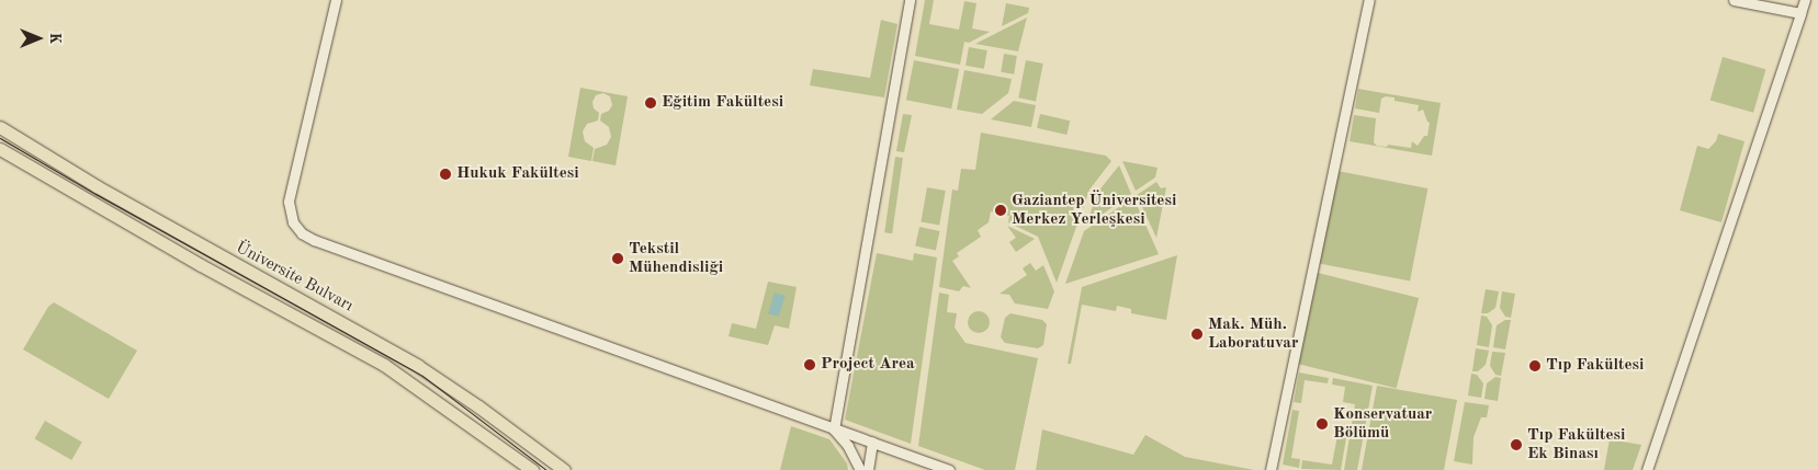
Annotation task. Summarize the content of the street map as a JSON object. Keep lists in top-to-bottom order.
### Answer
{
  "streets": {
    "main road": ["Üniversite Bulvarı"]
  },
  "places": [
    "Eğitim Fakültesi",
    "Hukuk Fakültesi",
    "Gaziantep Üniversitesi Merkez Yerleşkesi",
    "Tekstil Mühendisliği",
    "Mak. Müh. Laboratuvar",
    "Project Area",
    "Tıp Fakültesi",
    "Konservatuar Bölümü",
    "Tıp Fakültesi Ek Binası"
  ],
  "north": "right"
}
